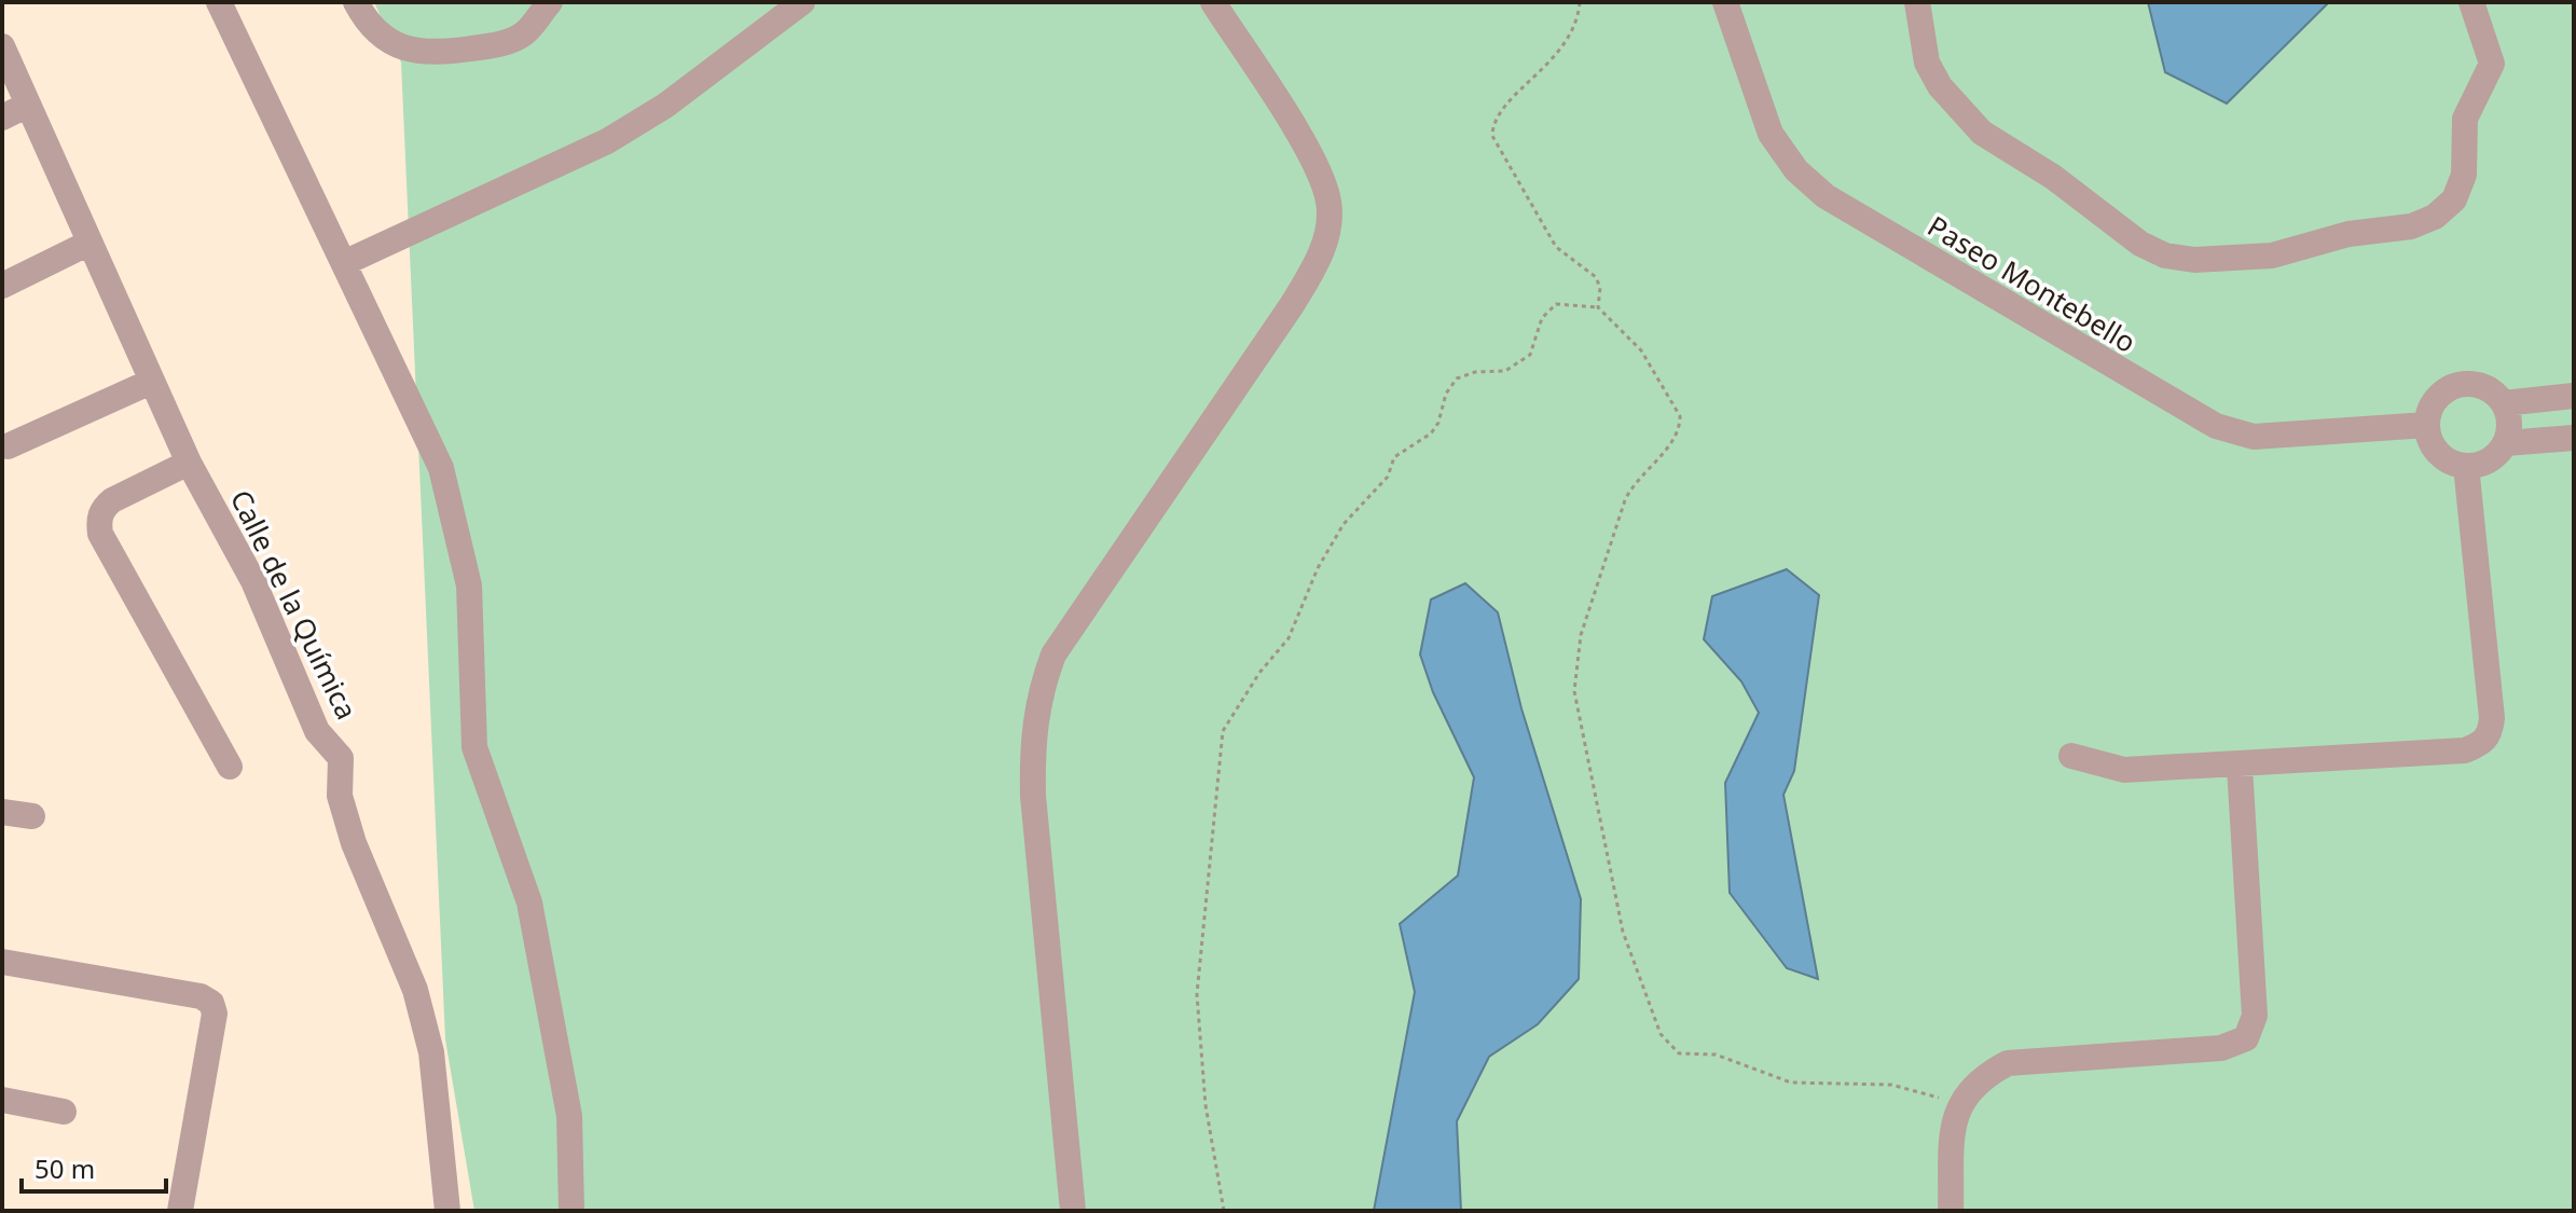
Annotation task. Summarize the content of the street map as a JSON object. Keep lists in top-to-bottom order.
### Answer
{
  "streets": {
    "street": ["Paseo Montebello", "Calle de la Química"]
  },
  "scale_bar": "50 m"
}
